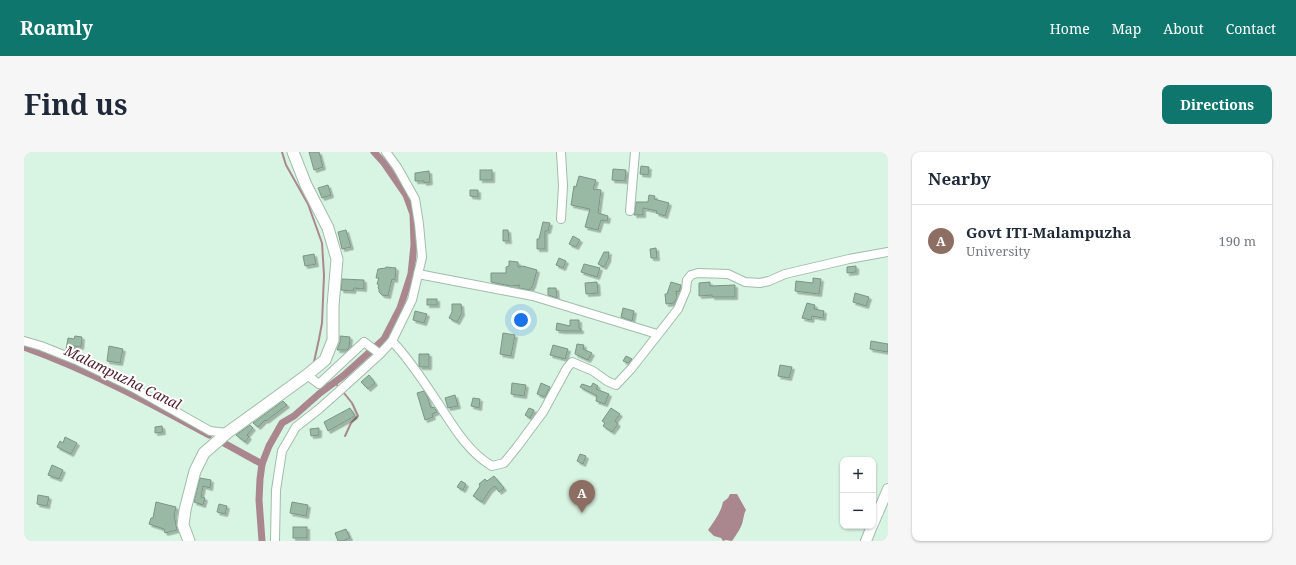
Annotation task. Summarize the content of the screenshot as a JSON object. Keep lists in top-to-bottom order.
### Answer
{
  "water": ["Malampuzha Canal"],
  "page": {
    "header": "Roamly",
    "nav": [
      "Home",
      "Map",
      "About",
      "Contact"
    ],
    "title": "Find us",
    "buttons": "Directions",
    "heading": "Nearby",
    "list": [
      {
        "mark": "A",
        "name": "Govt ITI-Malampuzha",
        "note": "University",
        "value": "190 m"
      }
    ],
    "map_buttons": ["+", "−"],
    "pins": "A"
  }
}
